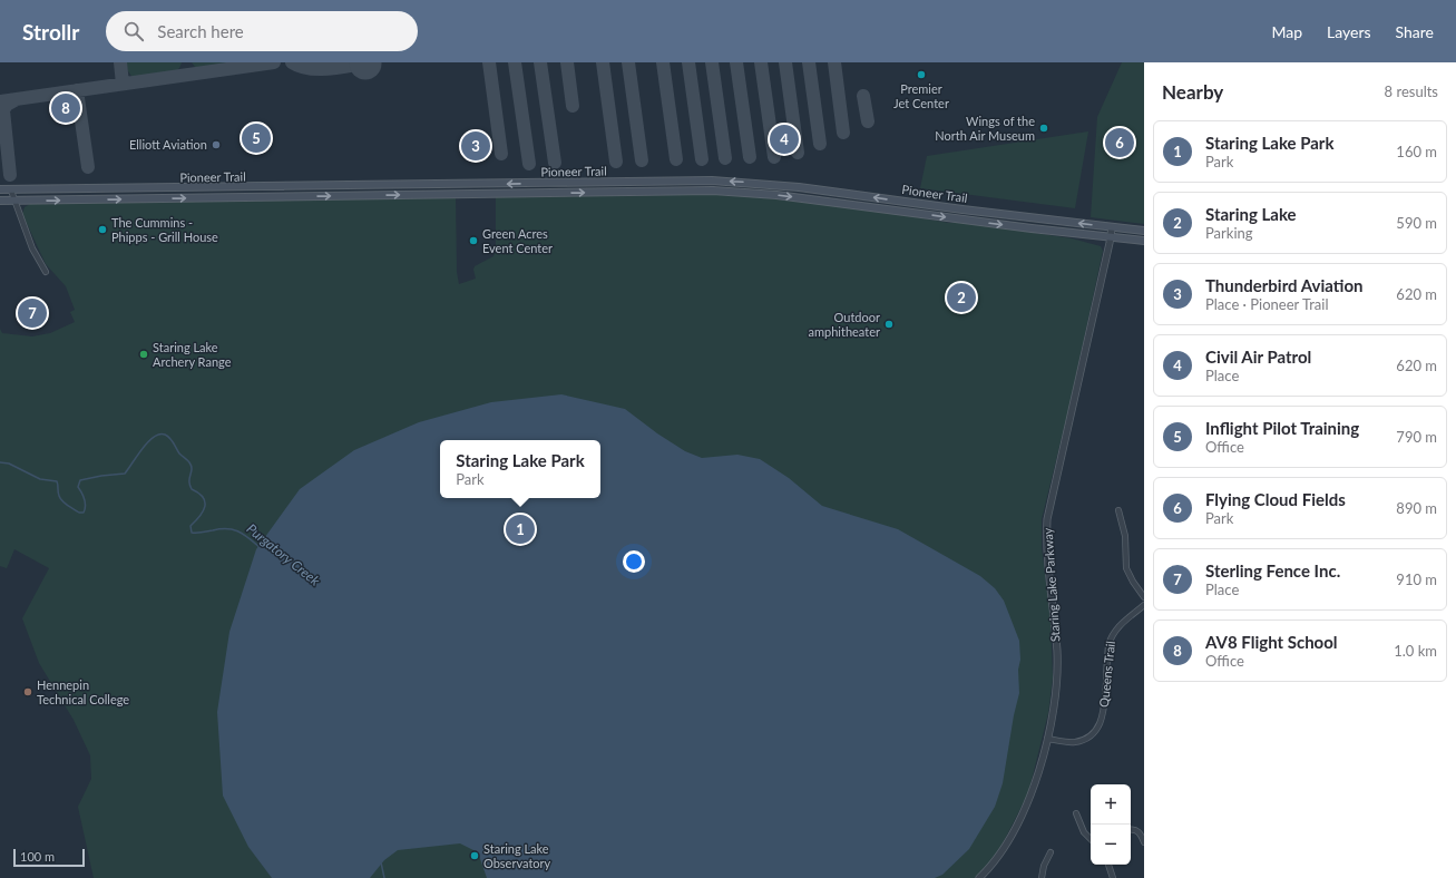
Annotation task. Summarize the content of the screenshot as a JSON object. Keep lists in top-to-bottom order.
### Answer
{
  "streets": {
    "main road": ["Pioneer Trail"],
    "street": ["Staring Lake Parkway", "Queens Trail"]
  },
  "crossings": [
    ["Pioneer Trail", "Staring Lake Parkway"],
    ["Staring Lake Parkway", "Queens Trail"]
  ],
  "water": ["Purgatory Creek"],
  "places": [
    "Premier Jet Center",
    "Wings of the North Air Museum",
    "Elliott Aviation",
    "The Cummins - Phipps - Grill House",
    "Green Acres Event Center",
    "Outdoor amphitheater",
    "Staring Lake Archery Range",
    "Hennepin Technical College",
    "Staring Lake Observatory"
  ],
  "scale_bar": "100 m",
  "page": {
    "header": "Strollr",
    "search": "Search here",
    "nav": ["Map", "Layers", "Share"],
    "heading": ["Nearby", "8 results"],
    "pins": [
      "8",
      "5",
      "4",
      "6",
      "3",
      "2",
      "7",
      "1"
    ],
    "list": [
      {
        "mark": "1",
        "name": "Staring Lake Park",
        "note": "Park",
        "value": "160 m"
      },
      {
        "mark": "2",
        "name": "Staring Lake",
        "note": "Parking",
        "value": "590 m"
      },
      {
        "mark": "3",
        "name": "Thunderbird Aviation",
        "note": "Place · Pioneer Trail",
        "value": "620 m"
      },
      {
        "mark": "4",
        "name": "Civil Air Patrol",
        "note": "Place",
        "value": "620 m"
      },
      {
        "mark": "5",
        "name": "Inflight Pilot Training",
        "note": "Office",
        "value": "790 m"
      },
      {
        "mark": "6",
        "name": "Flying Cloud Fields",
        "note": "Park",
        "value": "890 m"
      },
      {
        "mark": "7",
        "name": "Sterling Fence Inc.",
        "note": "Place",
        "value": "910 m"
      },
      {
        "mark": "8",
        "name": "AV8 Flight School",
        "note": "Office",
        "value": "1.0 km"
      }
    ],
    "popup": ["Staring Lake Park", "Park"],
    "map_buttons": ["+", "−"],
    "scale": "100 m"
  }
}
